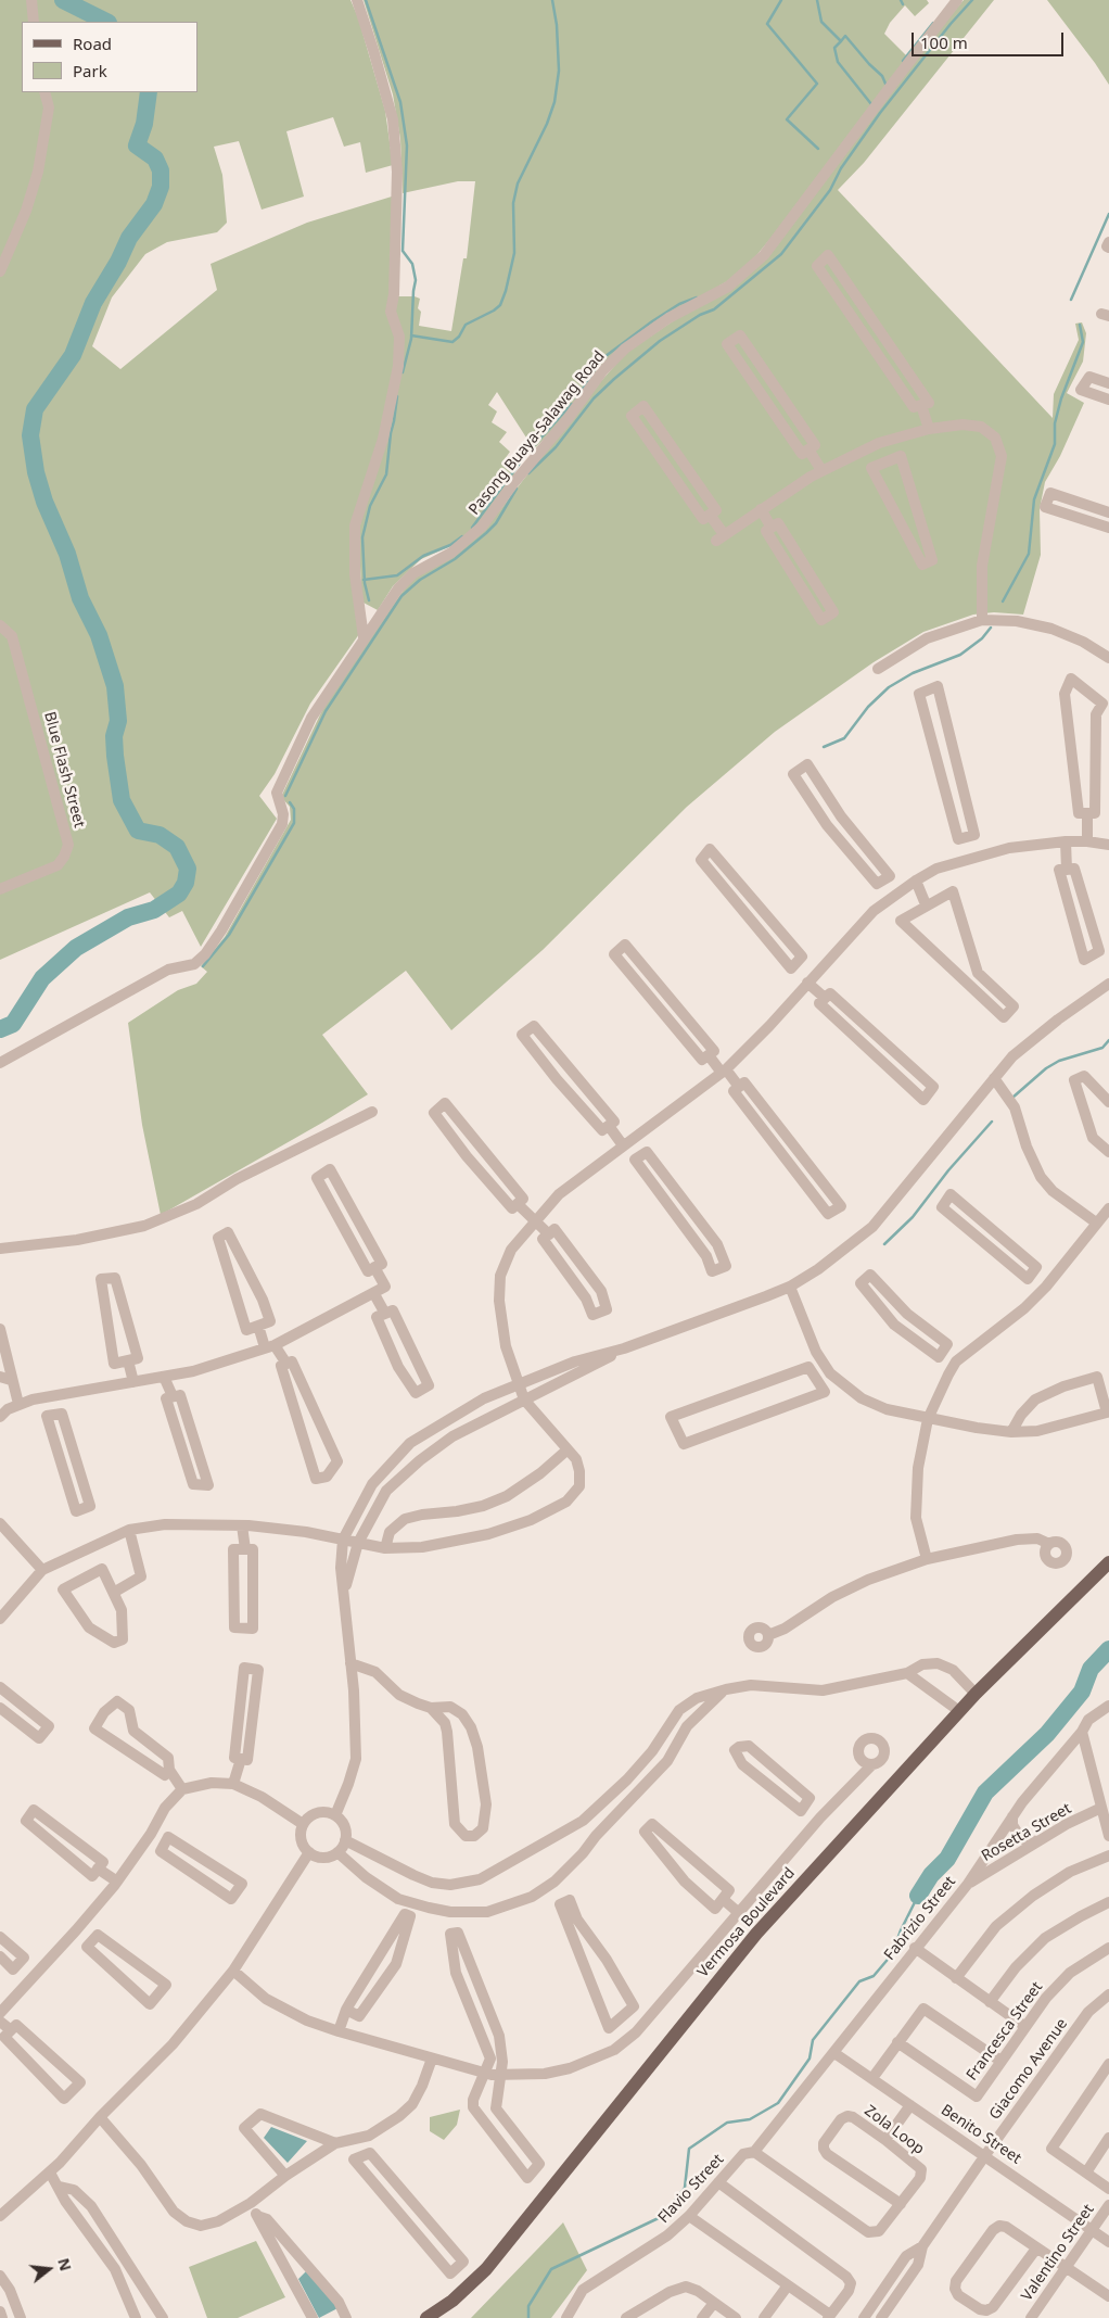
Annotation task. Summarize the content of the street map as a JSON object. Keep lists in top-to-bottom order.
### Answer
{
  "streets": {
    "main road": ["Vermosa Boulevard"],
    "street": [
      "Pasong Buaya-Salawag Road",
      "Blue Flash Street",
      "Rosetta Street",
      "Fabrizio Street",
      "Francesca Street",
      "Giacomo Avenue",
      "Zola Loop",
      "Benito Street",
      "Flavio Street",
      "Valentino Street"
    ]
  },
  "crossings": [
    ["Rosetta Street", "Fabrizio Street"],
    ["Fabrizio Street", "Zola Loop"],
    ["Fabrizio Street", "Benito Street"],
    ["Fabrizio Street", "Flavio Street"],
    ["Giacomo Avenue", "Benito Street"],
    ["Zola Loop", "Flavio Street"],
    ["Benito Street", "Valentino Street"]
  ],
  "legend": ["Road", "Park"],
  "scale_bar": "100 m",
  "north": "right"
}
